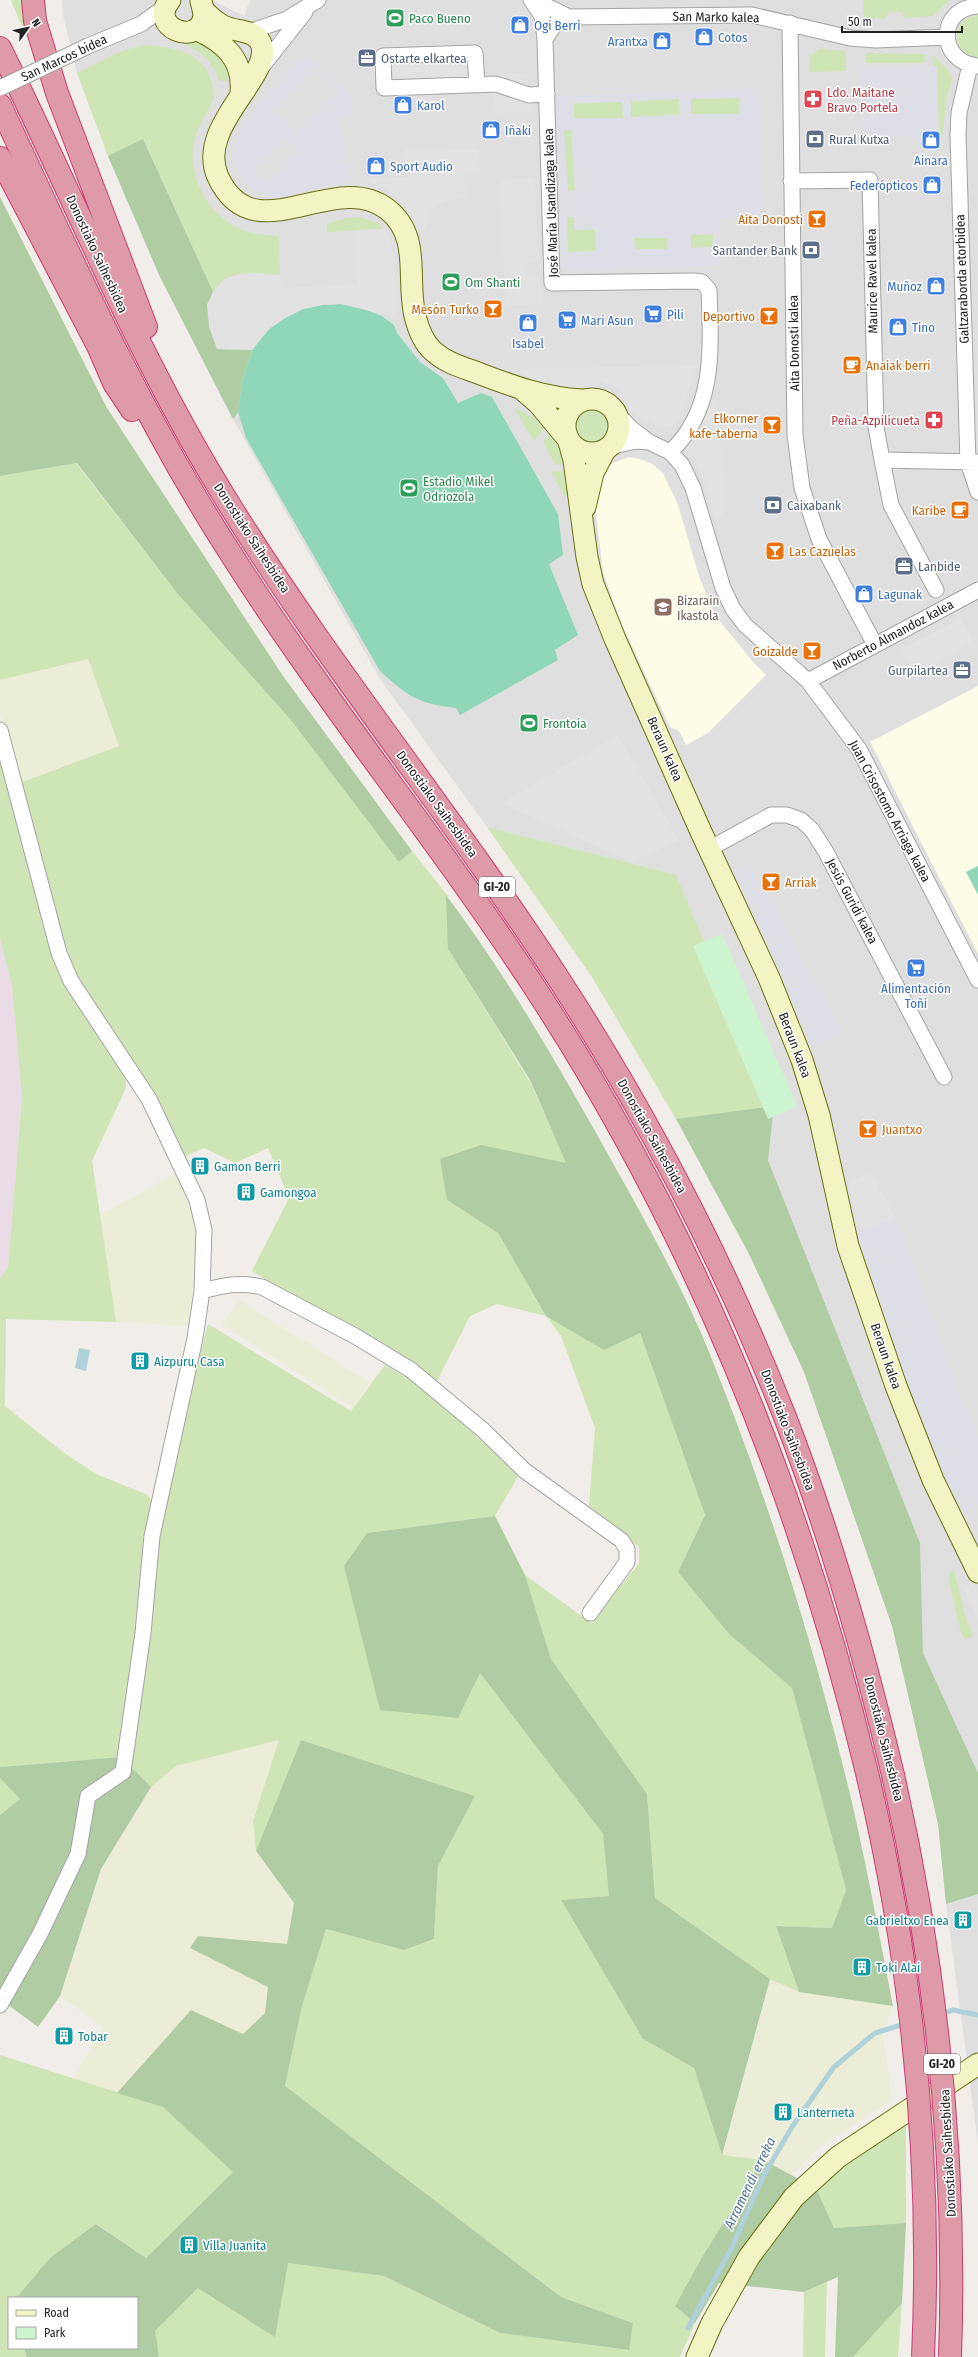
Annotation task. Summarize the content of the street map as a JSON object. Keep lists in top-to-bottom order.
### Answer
{
  "streets": {
    "highway": ["Donostiako Saihesbidea", "GI-20"],
    "street": [
      "San Marko kalea",
      "San Marcos bidea",
      "José María Usandizaga kalea",
      "Galtzaraborda etorbidea",
      "Maurice Ravel kalea",
      "Aita Donosti kalea",
      "Norberto Almandoz kalea",
      "Beraun kalea",
      "Juan Crisostomo Arriaga kalea",
      "Jesús Guridi kalea"
    ]
  },
  "crossings": [
    ["San Marko kalea", "José María Usandizaga kalea"],
    ["San Marko kalea", "Aita Donosti kalea"],
    ["José María Usandizaga kalea", "Juan Crisostomo Arriaga kalea"],
    ["Maurice Ravel kalea", "Aita Donosti kalea"],
    ["Aita Donosti kalea", "Norberto Almandoz kalea"],
    ["Norberto Almandoz kalea", "Juan Crisostomo Arriaga kalea"],
    ["Beraun kalea", "Juan Crisostomo Arriaga kalea"],
    ["Beraun kalea", "Jesús Guridi kalea"]
  ],
  "water": ["Arramendi erreka"],
  "places": {
    "sports": [
      "Paco Bueno",
      "Om Shanti",
      "Estadio Mikel Odriozola",
      "Frontoia"
    ],
    "shop": [
      "Ogi Berri",
      "Cotos",
      "Arantxa",
      "Karol",
      "Iñaki",
      "Ainara",
      "Sport Audio",
      "Federópticos",
      "Muñoz",
      "Isabel",
      "Tino",
      "Lagunak"
    ],
    "office": ["Ostarte elkartea", "Lanbide", "Gurpilartea"],
    "pharmacy": ["Ldo. Maitane Bravo Portela", "Peña-Azpilicueta"],
    "bank": ["Rural Kutxa", "Santander Bank", "Caixabank"],
    "bar": [
      "Aita Donosti",
      "Mesón Turko",
      "Deportivo",
      "Elkorner kafe-taberna",
      "Las Cazuelas",
      "Goizalde",
      "Arriak",
      "Juantxo"
    ],
    "supermarket": ["Pili", "Mari Asun", "Alimentación Toñi"],
    "cafe": ["Anaiak berri", "Karibe"],
    "school or university": ["Bizarain Ikastola"],
    "building": [
      "Gamon Berri",
      "Gamongoa",
      "Aizpuru, Casa",
      "Gabrieltxo Enea",
      "Toki Alai",
      "Tobar",
      "Lanterneta",
      "Villa Juanita"
    ]
  },
  "legend": ["Road", "Park"],
  "scale_bar": "50 m",
  "north": "top right"
}
